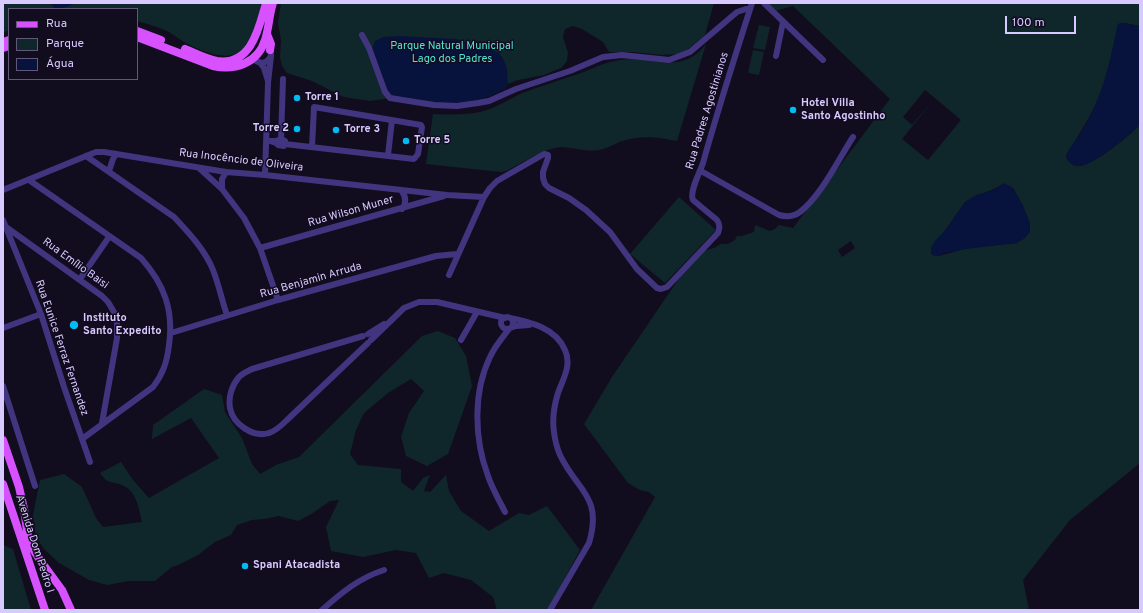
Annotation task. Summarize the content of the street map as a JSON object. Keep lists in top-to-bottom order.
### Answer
{
  "streets": {
    "main road": ["Avenida Dom Pedro I"],
    "street": [
      "Rua Padres Agostinianos",
      "Rua Inocêncio de Oliveira",
      "Rua Wilson Muner",
      "Rua Emílio Baisi",
      "Rua Benjamin Arruda",
      "Rua Eunice Ferraz Fernandez"
    ]
  },
  "crossings": [
    ["Rua Padres Agostinianos", "Rua Inocêncio de Oliveira"],
    ["Rua Inocêncio de Oliveira", "Rua Wilson Muner"],
    ["Rua Emílio Baisi", "Rua Eunice Ferraz Fernandez"]
  ],
  "parks": ["Parque Natural Municipal Lago dos Padres"],
  "places": [
    "Torre 1",
    "Hotel Villa Santo Agostinho",
    "Torre 2",
    "Torre 3",
    "Torre 5",
    "Instituto Santo Expedito",
    "Spani Atacadista"
  ],
  "legend": ["Rua", "Parque", "Água"],
  "scale_bar": "100 m"
}
